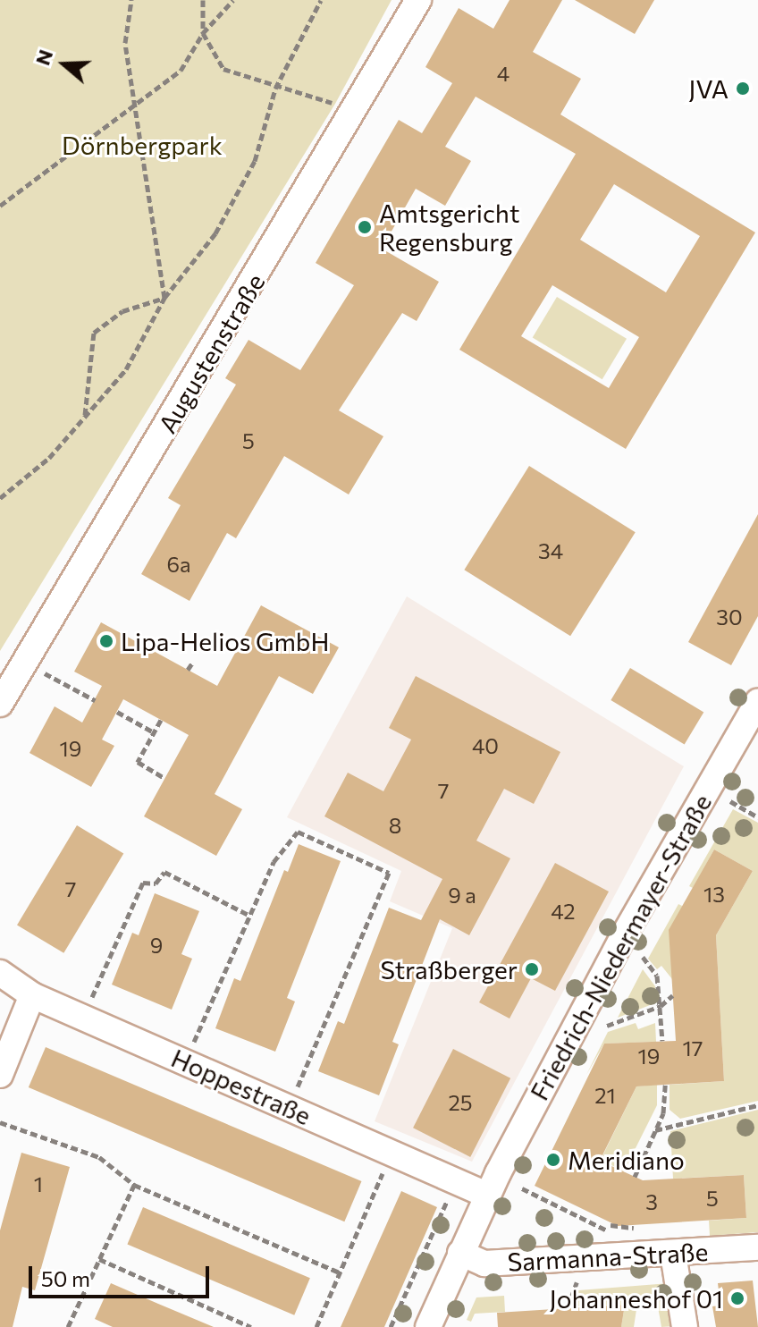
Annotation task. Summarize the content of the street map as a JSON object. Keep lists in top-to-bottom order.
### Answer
{
  "streets": {
    "street": [
      "Augustenstraße",
      "Friedrich-Niedermayer-Straße",
      "Hoppestraße",
      "Sarmanna-Straße"
    ]
  },
  "crossings": [
    ["Friedrich-Niedermayer-Straße", "Hoppestraße"],
    ["Friedrich-Niedermayer-Straße", "Sarmanna-Straße"]
  ],
  "parks": ["Dörnbergpark"],
  "places": [
    "JVA",
    "Amtsgericht Regensburg",
    "Lipa-Helios GmbH",
    "Straßberger",
    "Meridiano",
    "Johanneshof 01"
  ],
  "house_numbers": [
    "4",
    "5",
    "34",
    "6a",
    "30",
    "40",
    "19",
    "7",
    "8",
    "7",
    "13",
    "9 a",
    "42",
    "9",
    "17",
    "19",
    "21",
    "25",
    "1",
    "5",
    "3"
  ],
  "scale_bar": "50 m",
  "north": "left"
}
